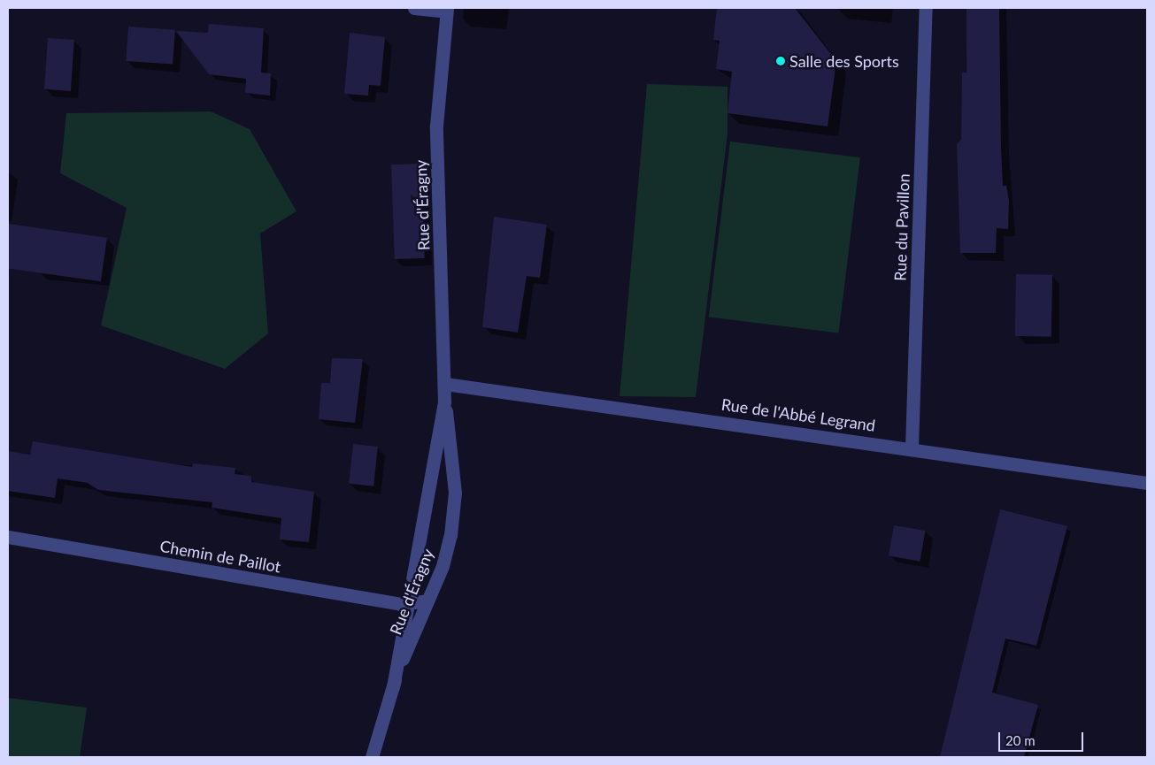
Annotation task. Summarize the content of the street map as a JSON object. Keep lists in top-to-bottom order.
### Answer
{
  "streets": {
    "street": [
      "Rue d'Éragny",
      "Rue du Pavillon",
      "Rue de l'Abbé Legrand",
      "Chemin de Paillot"
    ]
  },
  "crossings": [
    ["Rue d'Éragny", "Rue de l'Abbé Legrand"],
    ["Rue d'Éragny", "Chemin de Paillot"],
    ["Rue du Pavillon", "Rue de l'Abbé Legrand"]
  ],
  "places": ["Salle des Sports"],
  "scale_bar": "20 m"
}
